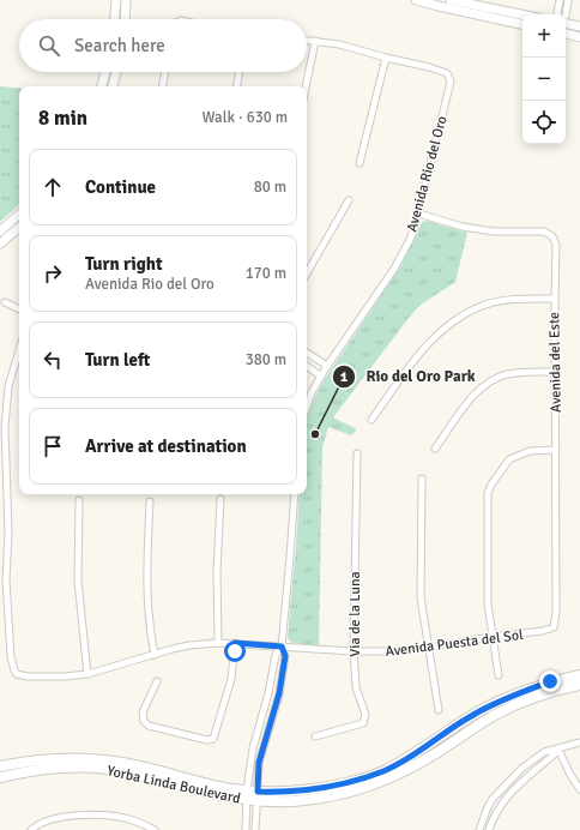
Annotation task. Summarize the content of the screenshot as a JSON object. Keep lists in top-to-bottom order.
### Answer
{
  "streets": {
    "main road": ["Yorba Linda Boulevard"],
    "street": [
      "Avenida Rio del Oro",
      "Avenida del Este",
      "Via de la Luna",
      "Avenida Puesta del Sol"
    ]
  },
  "crossings": [
    ["Avenida Rio del Oro", "Avenida del Este"],
    ["Avenida del Este", "Avenida Puesta del Sol"],
    ["Via de la Luna", "Avenida Puesta del Sol"]
  ],
  "places": ["Rio del Oro Park"],
  "page": {
    "map_buttons": ["+", "−"],
    "search": "Search here",
    "heading": ["8 min", "Walk · 630 m"],
    "list": [
      ["Continue", "80 m"],
      ["Turn right", "Avenida Rio del Oro", "170 m"],
      ["Turn left", "380 m"],
      "Arrive at destination"
    ]
  }
}
